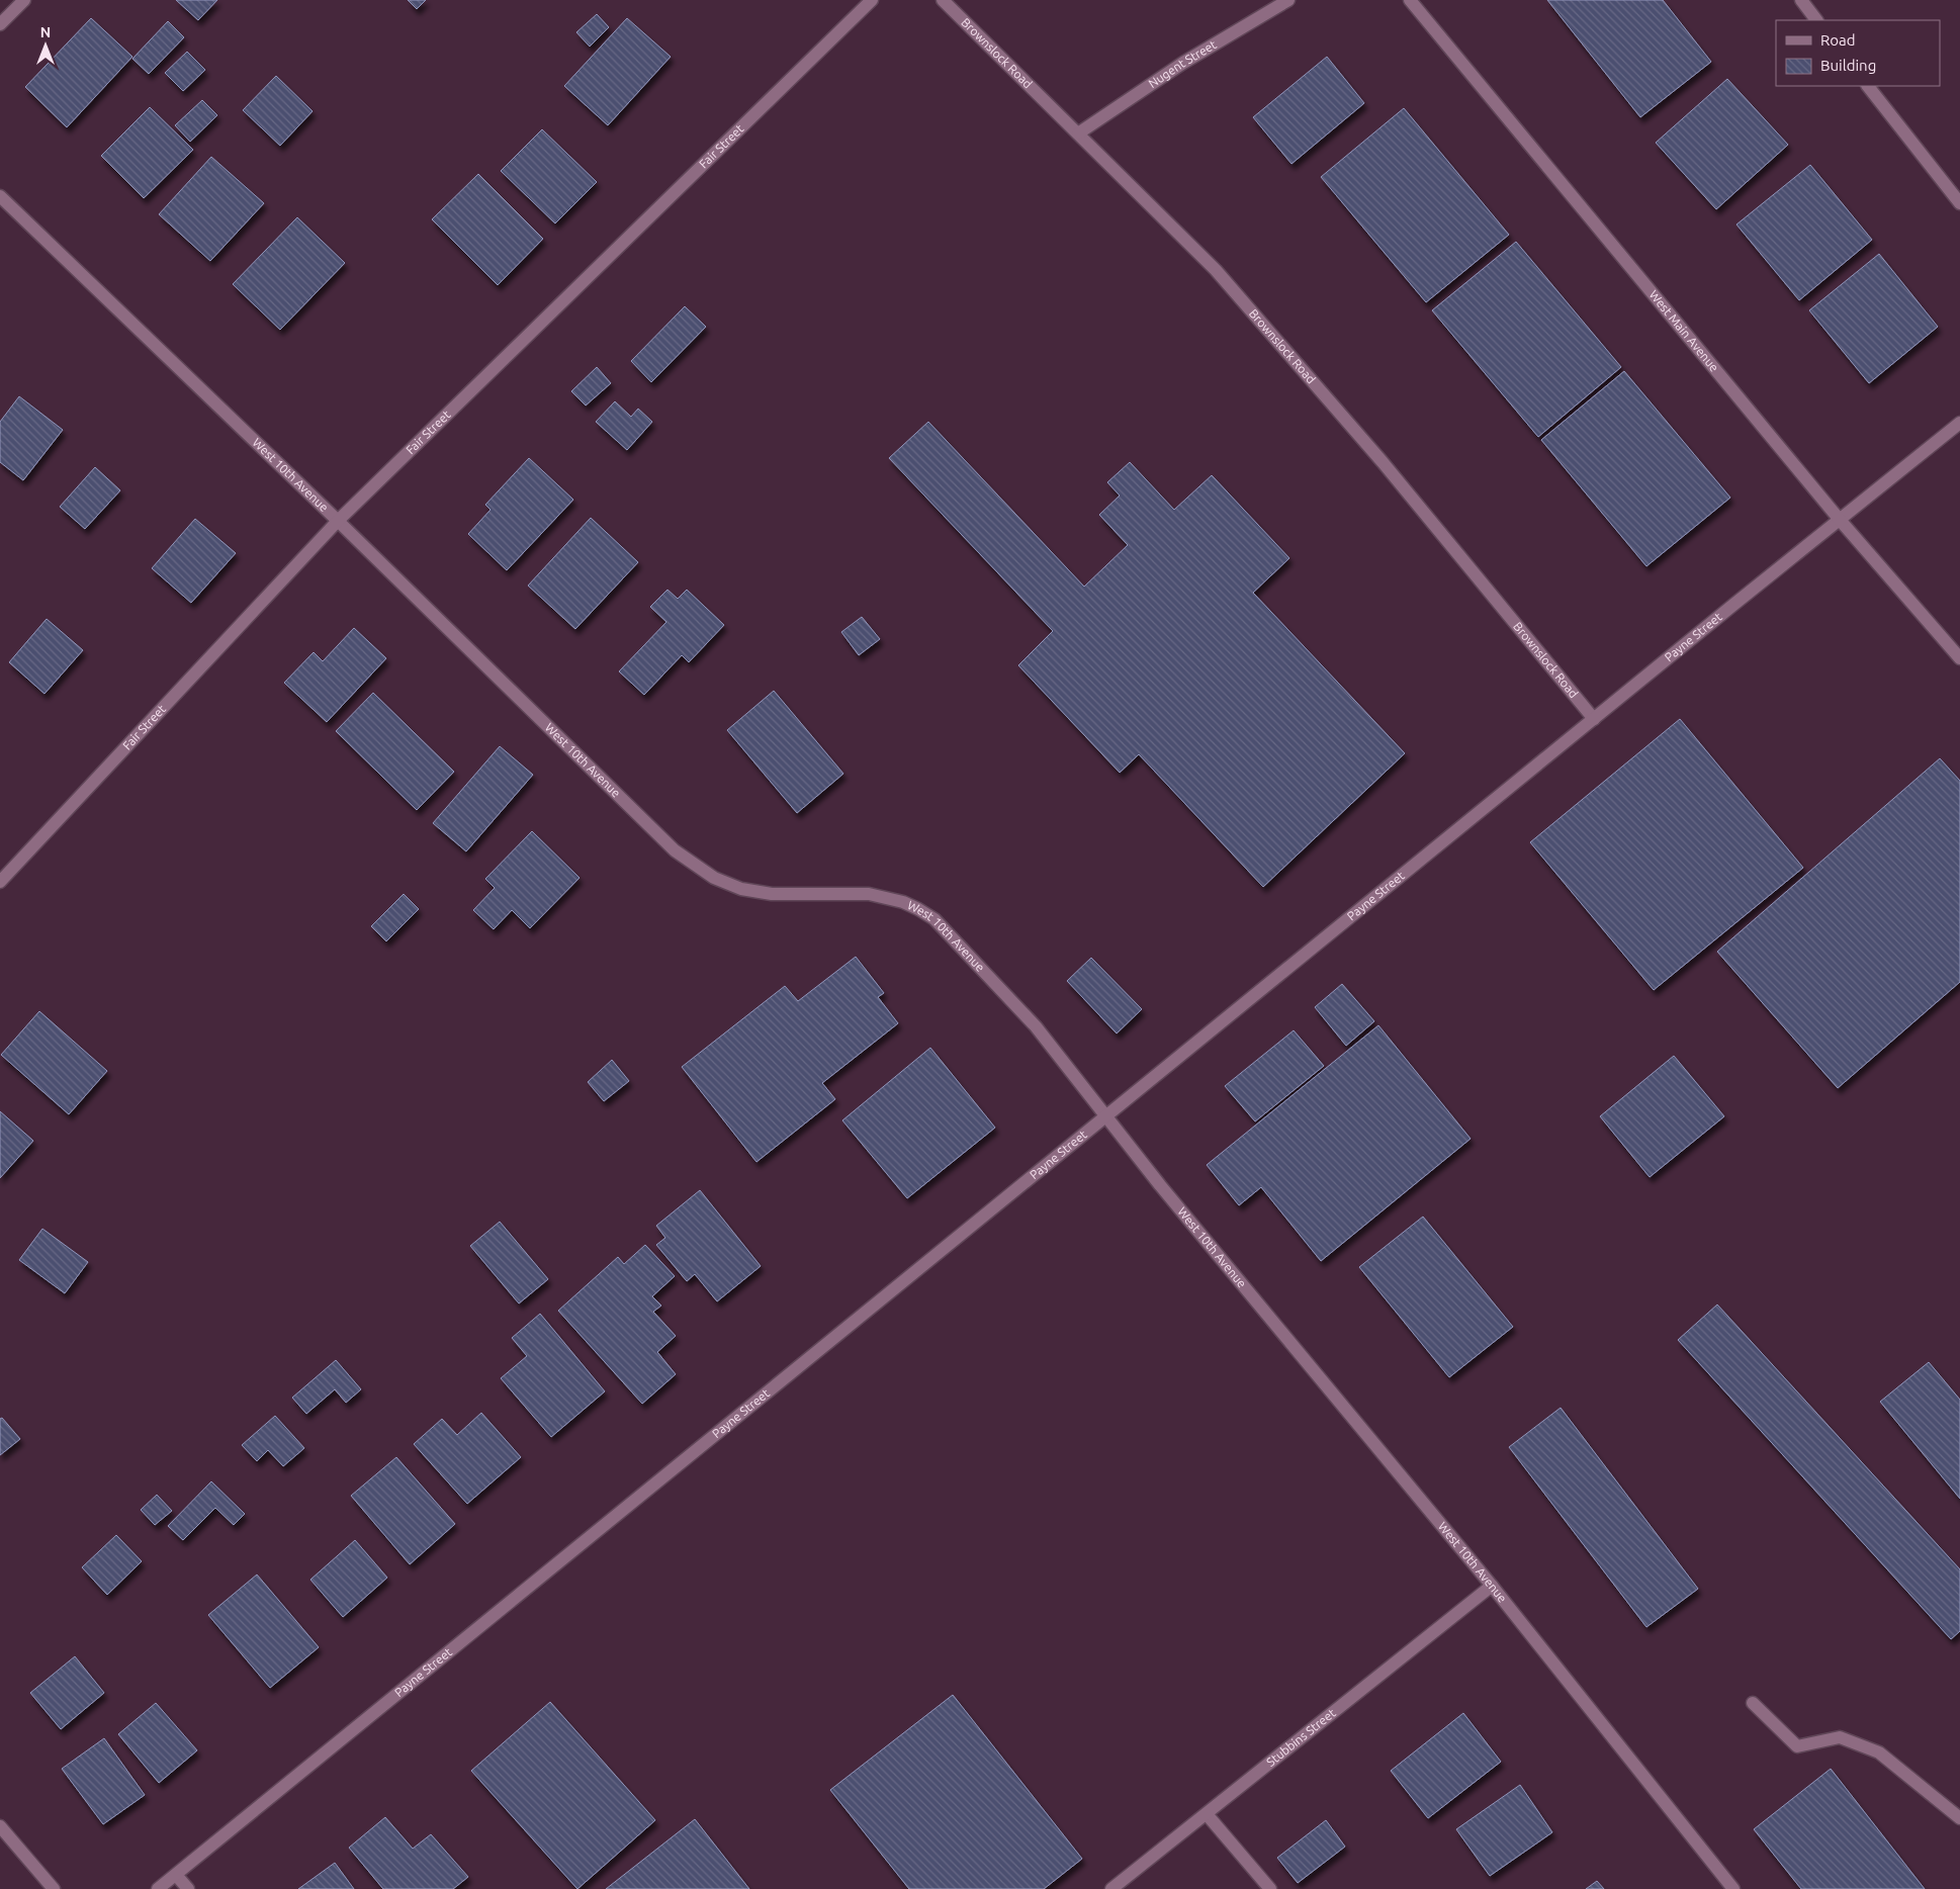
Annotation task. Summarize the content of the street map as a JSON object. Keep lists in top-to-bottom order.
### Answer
{
  "streets": {
    "street": [
      "Brownslock Road",
      "Nugent Street",
      "Fair Street",
      "West Main Avenue",
      "West 10th Avenue",
      "Payne Street",
      "Stubbins Street"
    ]
  },
  "crossings": [
    ["Brownslock Road", "Nugent Street"],
    ["Brownslock Road", "Payne Street"],
    ["Fair Street", "West 10th Avenue"],
    ["West Main Avenue", "Payne Street"],
    ["West 10th Avenue", "Payne Street"],
    ["West 10th Avenue", "Stubbins Street"]
  ],
  "legend": ["Road", "Building"],
  "north": "top"
}
